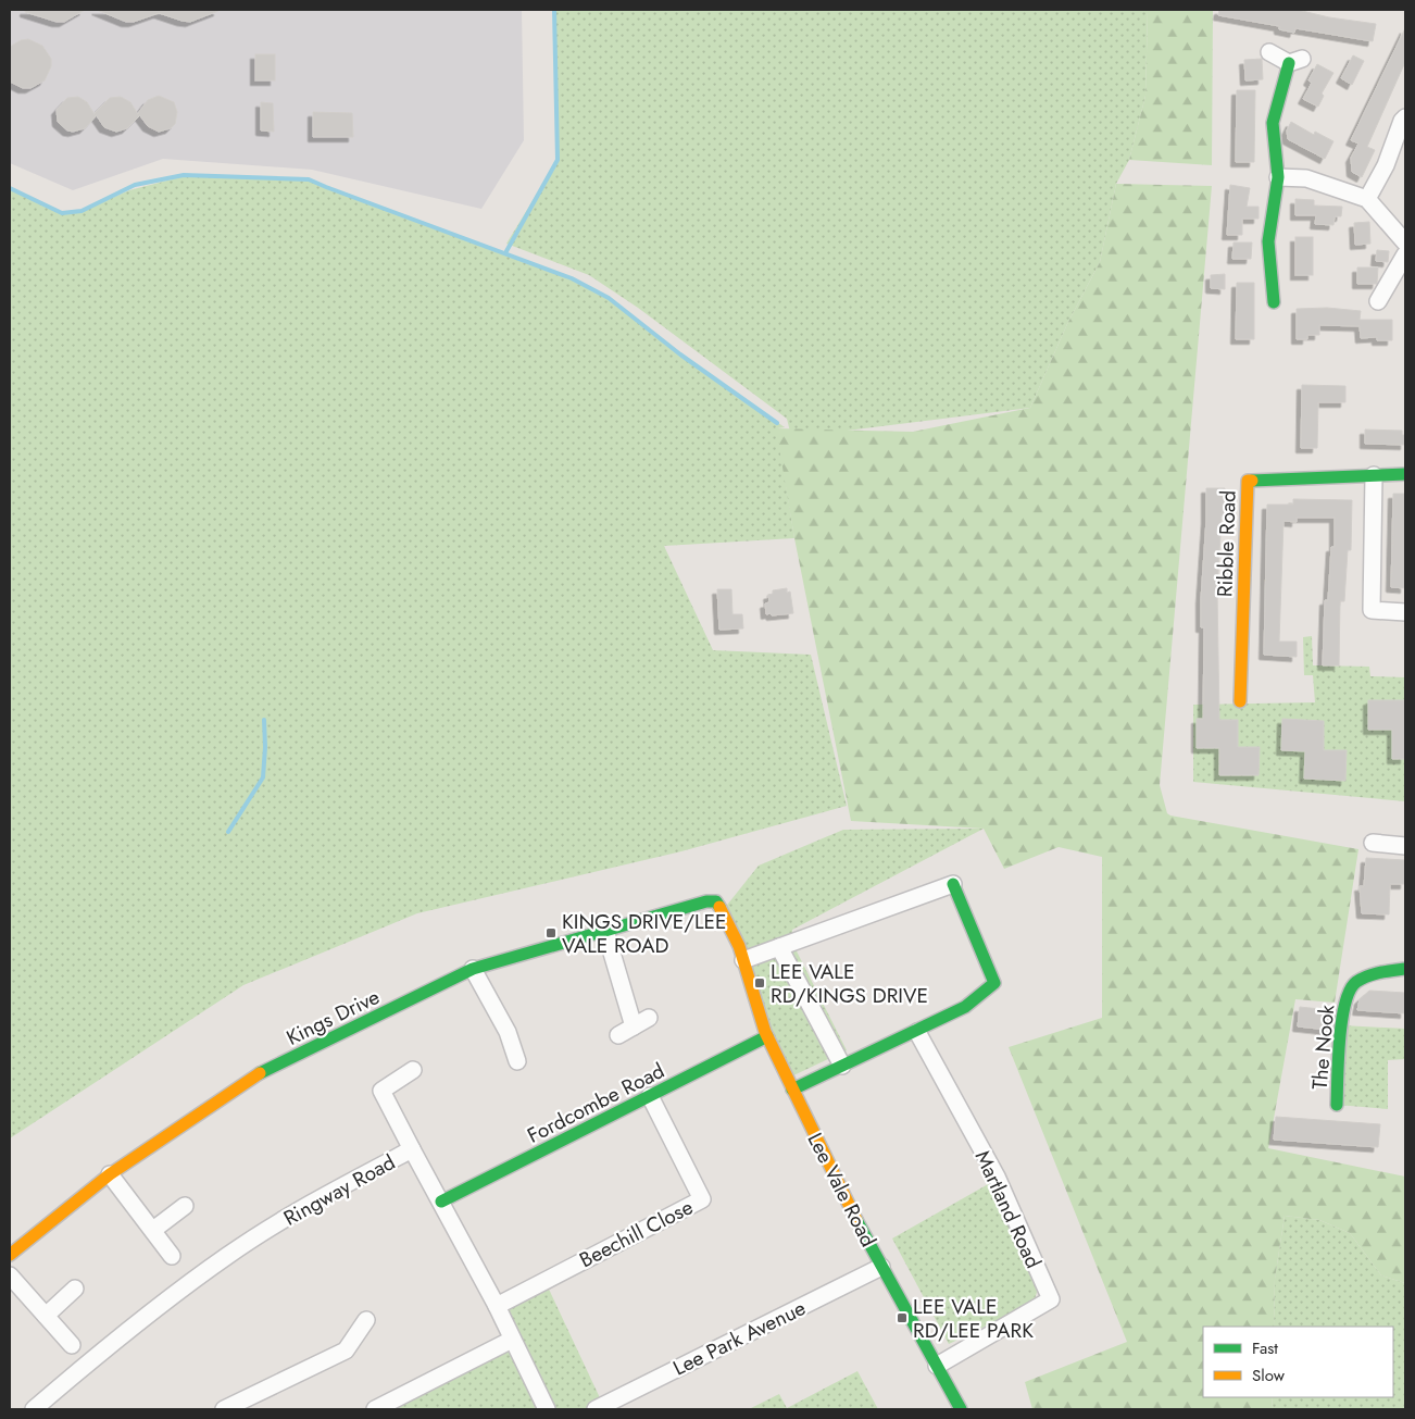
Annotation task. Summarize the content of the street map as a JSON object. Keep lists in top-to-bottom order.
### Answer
{
  "streets": {
    "street": [
      "Ribble Road",
      "Kings Drive",
      "The Nook",
      "Fordcombe Road",
      "Ringway Road",
      "Lee Vale Road",
      "Martland Road",
      "Beechill Close",
      "Lee Park Avenue"
    ]
  },
  "crossings": [
    ["Kings Drive", "Lee Vale Road"],
    ["Fordcombe Road", "Ringway Road"],
    ["Fordcombe Road", "Lee Vale Road"],
    ["Fordcombe Road", "Beechill Close"],
    ["Ringway Road", "Beechill Close"],
    ["Lee Vale Road", "Martland Road"],
    ["Lee Vale Road", "Lee Park Avenue"]
  ],
  "places": {
    "transit": ["KINGS DRIVE/LEE VALE ROAD", "LEE VALE RD/KINGS DRIVE", "LEE VALE RD/LEE PARK"]
  },
  "legend": ["Fast", "Slow"]
}
